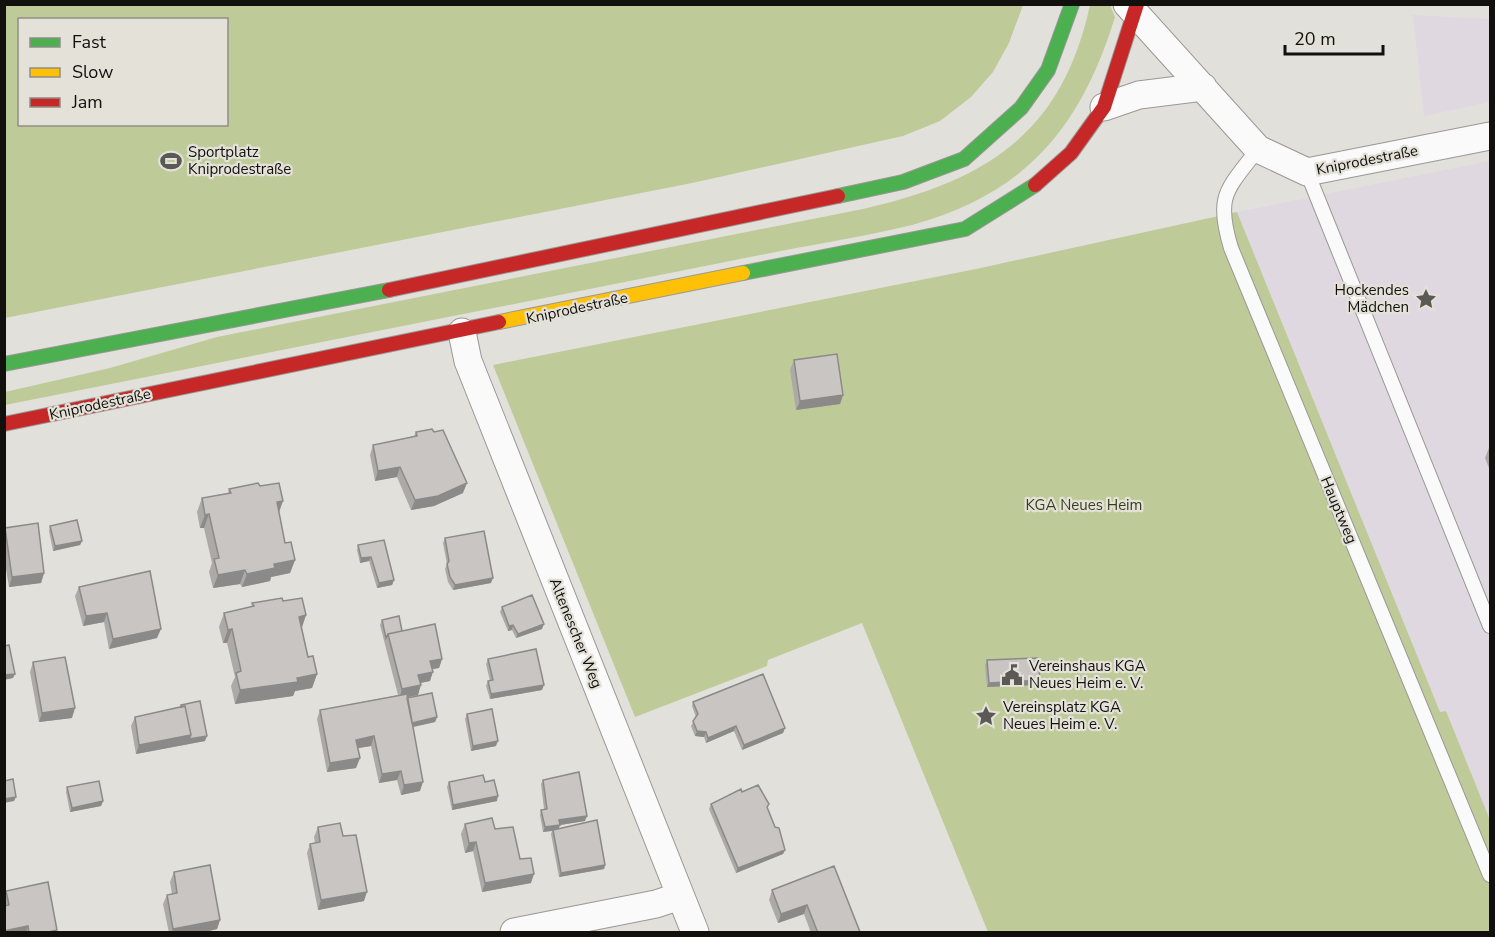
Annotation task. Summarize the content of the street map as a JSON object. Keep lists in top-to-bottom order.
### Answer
{
  "streets": {
    "main road": ["Kniprodestraße"],
    "street": ["Altenescher Weg"],
    "lane": ["Hauptweg"]
  },
  "crossings": [
    ["Kniprodestraße", "Hauptweg"],
    ["Kniprodestraße", "Altenescher Weg"]
  ],
  "parks": ["KGA Neues Heim"],
  "places": {
    "sports": ["Sportplatz Kniprodestraße"],
    "place": ["Hockendes Mädchen", "Vereinsplatz KGA Neues Heim e. V."],
    "public building": ["Vereinshaus KGA Neues Heim e. V."]
  },
  "legend": ["Fast", "Slow", "Jam"],
  "scale_bar": "20 m"
}
